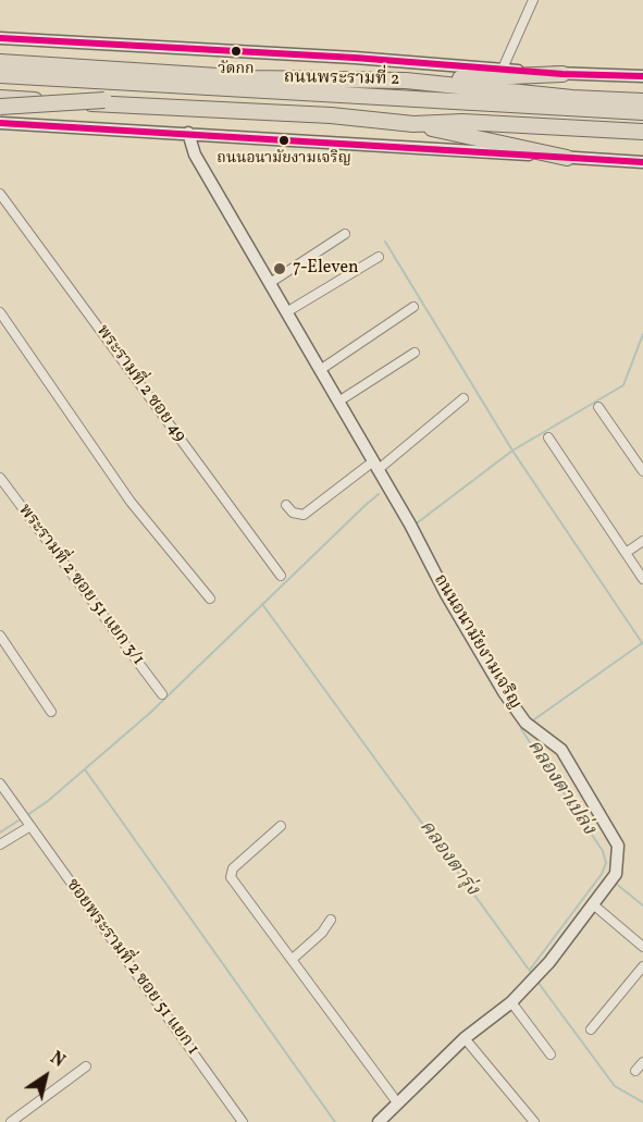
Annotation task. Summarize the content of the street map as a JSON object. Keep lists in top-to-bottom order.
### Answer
{
  "streets": {
    "highway": ["ถนนพระรามที่ 2"],
    "main road": ["ถนนอนามัยงามเจริญ"],
    "street": ["พระรามที่ 2 ซอย 49", "พระรามที่ 2 ซอย 51 แยก 3/1", "ซอยพระรามที่ 2 ซอย 51 แยก 1"]
  },
  "water": ["คลองตาเปล่ง", "คลองตารุ่ง"],
  "places": ["วัดกก", "ถนนอนามัยงามเจริญ", "7-Eleven"],
  "north": "top right"
}
